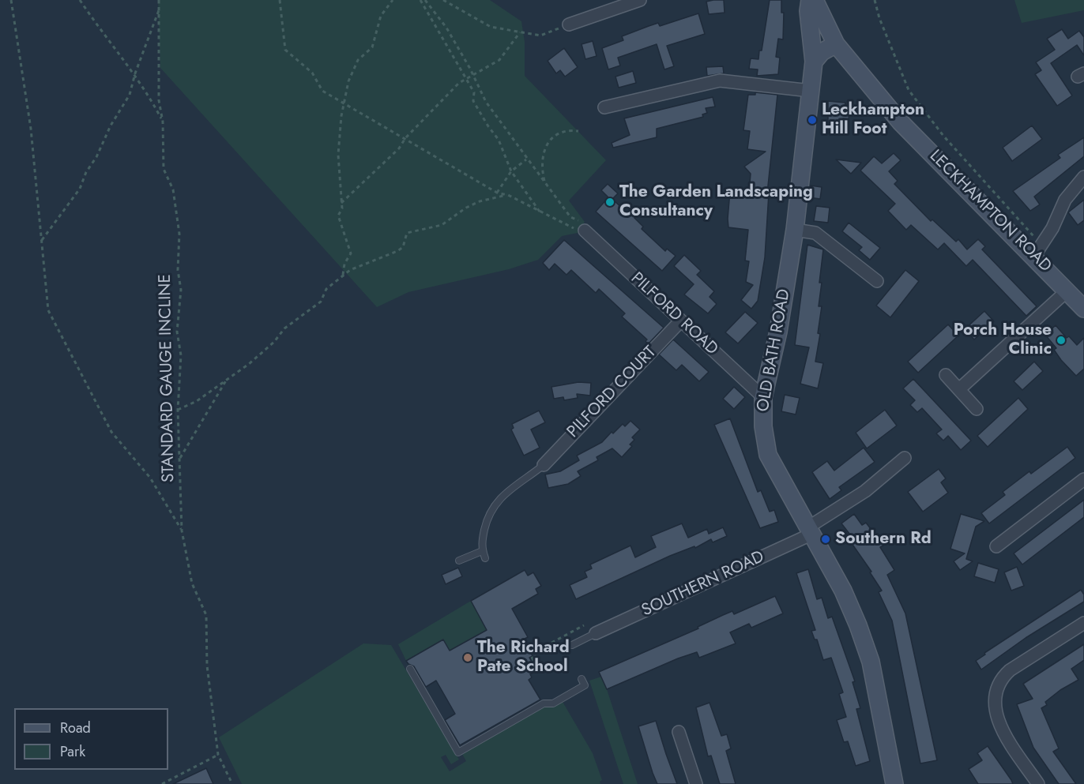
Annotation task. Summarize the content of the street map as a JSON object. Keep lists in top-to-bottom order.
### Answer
{
  "streets": {
    "street": [
      "LECKHAMPTON ROAD",
      "PILFORD ROAD",
      "OLD BATH ROAD",
      "PILFORD COURT",
      "SOUTHERN ROAD"
    ],
    "path": ["STANDARD GAUGE INCLINE"]
  },
  "crossings": [
    ["PILFORD ROAD", "OLD BATH ROAD"],
    ["PILFORD ROAD", "PILFORD COURT"],
    ["OLD BATH ROAD", "SOUTHERN ROAD"]
  ],
  "places": [
    "Leckhampton Hill Foot",
    "The Garden Landscaping Consultancy",
    "Porch House Clinic",
    "Southern Rd",
    "The Richard Pate School"
  ],
  "legend": ["Road", "Park"]
}
